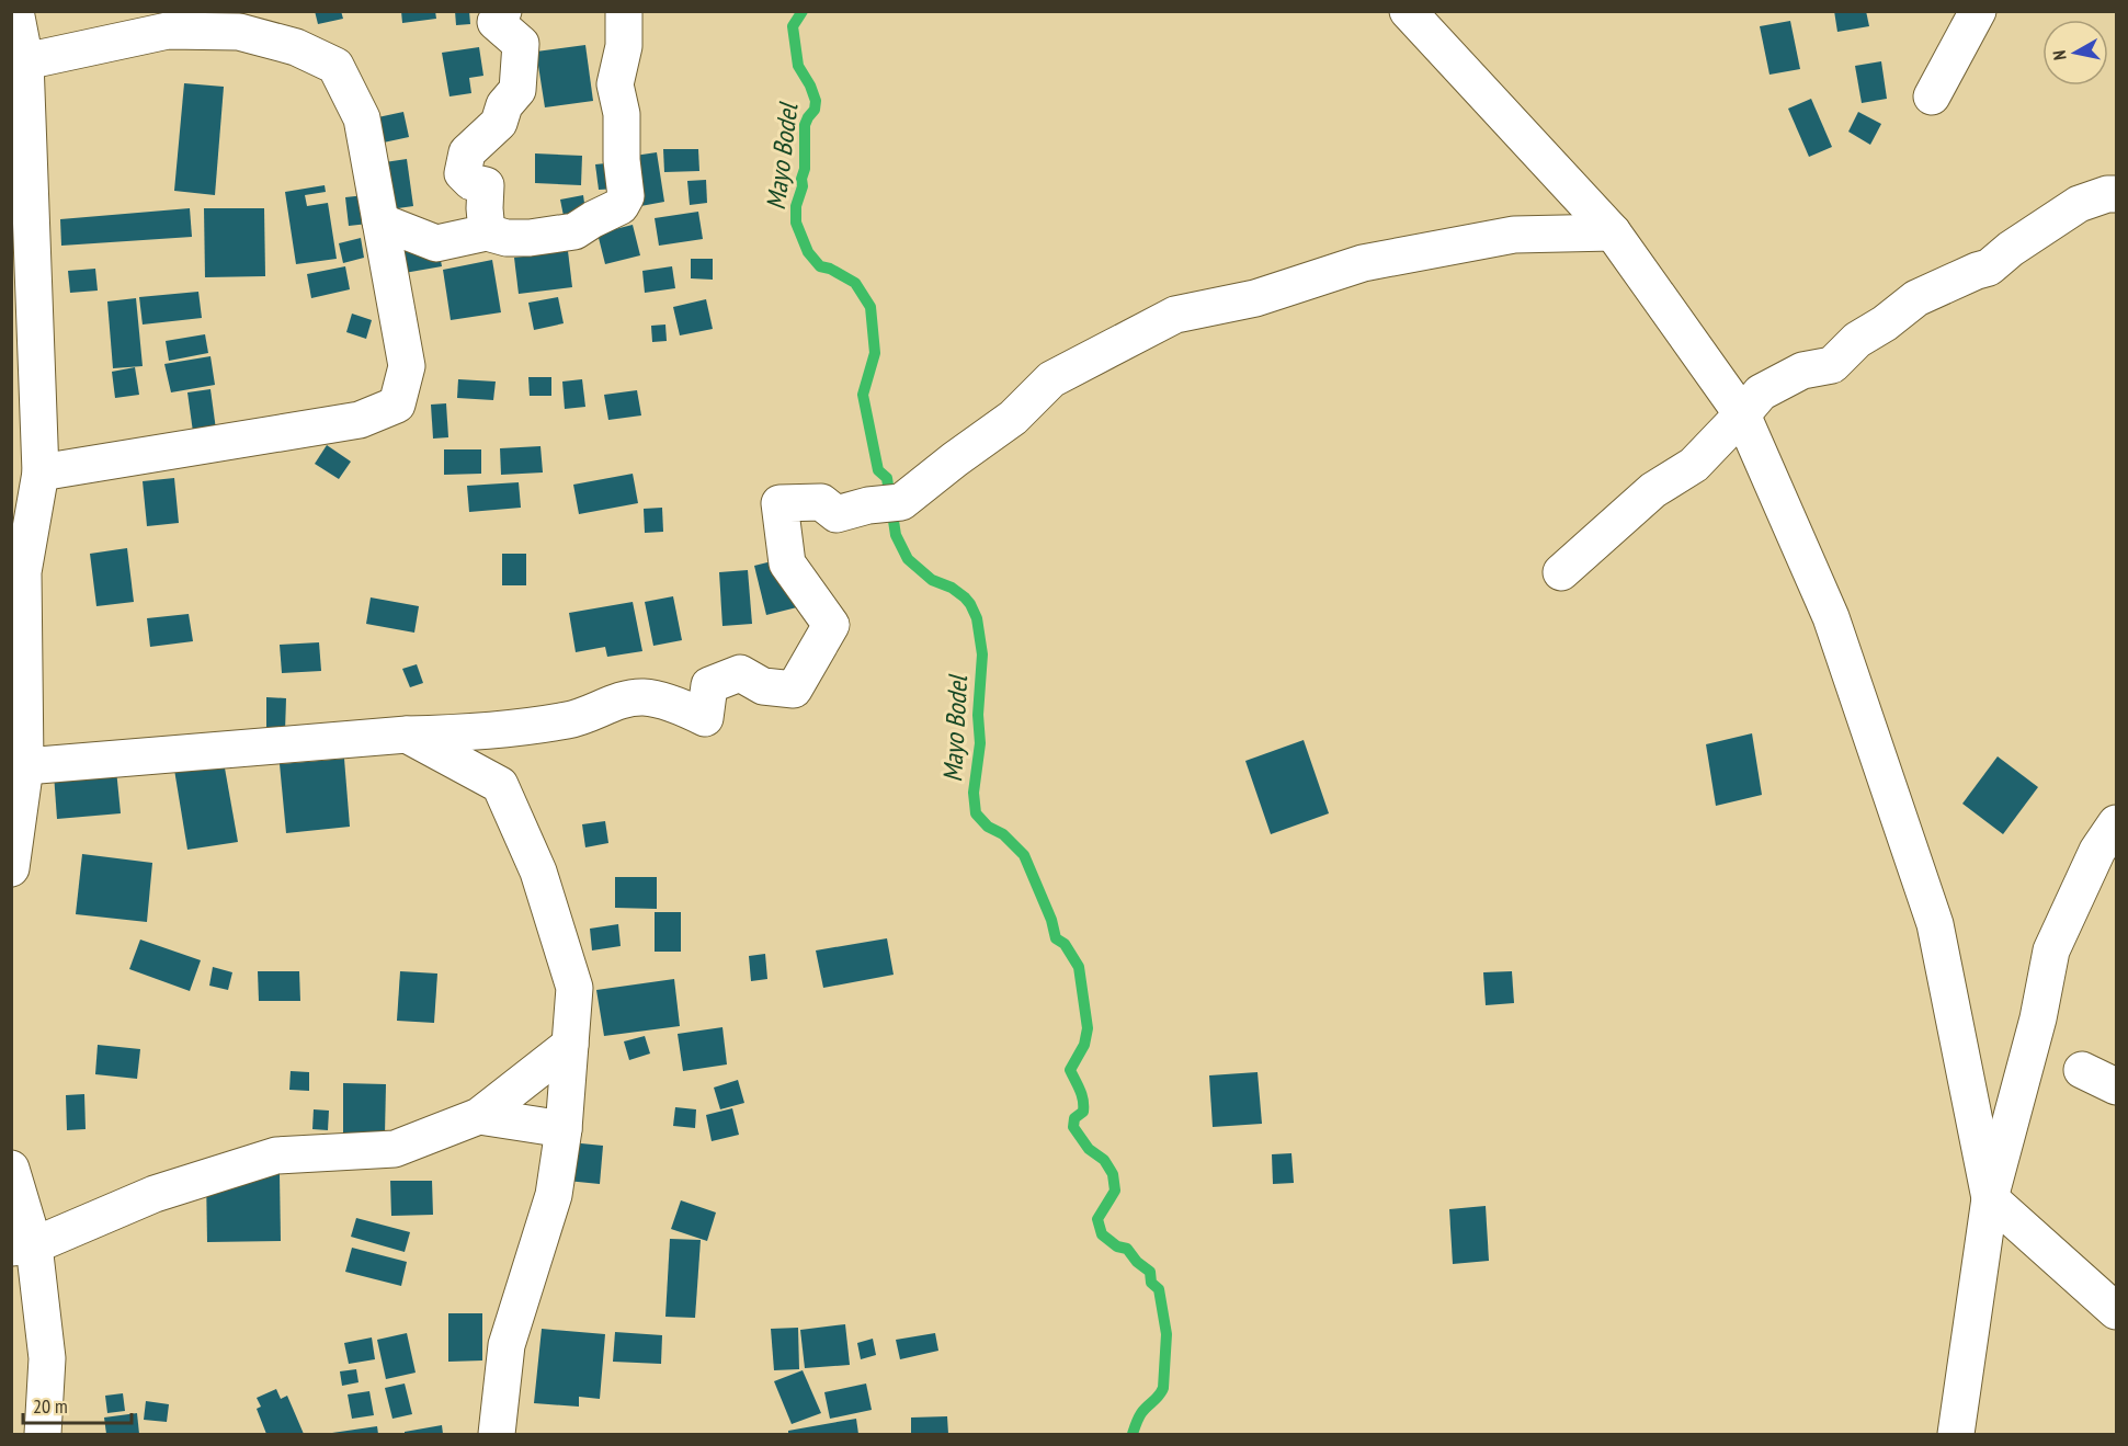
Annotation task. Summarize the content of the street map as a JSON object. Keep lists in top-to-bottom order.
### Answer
{
  "water": ["Mayo Bodel"],
  "scale_bar": "20 m",
  "north": "left"
}
